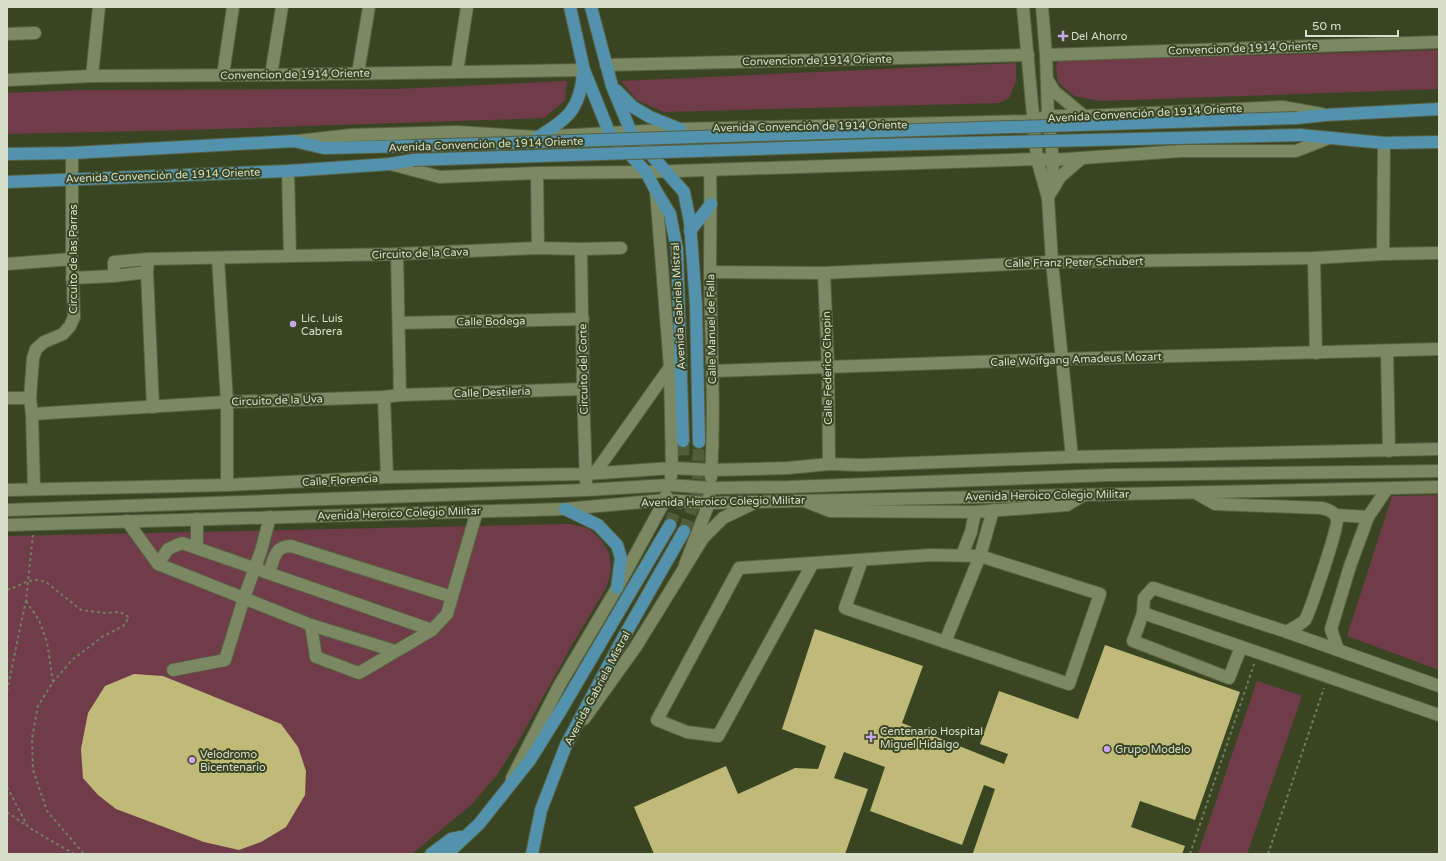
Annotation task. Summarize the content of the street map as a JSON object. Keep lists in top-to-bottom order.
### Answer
{
  "streets": {
    "main road": ["Avenida Convención de 1914 Oriente", "Avenida Gabriela Mistral"],
    "street": [
      "Convencion de 1914 Oriente",
      "Circuito de la Cava",
      "Circuito de las Parras",
      "Calle Franz Peter Schubert",
      "Calle Bodega",
      "Calle Manuel de Falla",
      "Calle Wolfgang Amadeus Mozart",
      "Calle Federico Chopin",
      "Circuito del Corte",
      "Calle Destilería",
      "Circuito de la Uva",
      "Calle Florencia",
      "Avenida Heroico Colegio Militar"
    ]
  },
  "crossings": [
    ["Convencion de 1914 Oriente", "Avenida Gabriela Mistral"],
    ["Avenida Convención de 1914 Oriente", "Circuito de las Parras"],
    ["Avenida Convención de 1914 Oriente", "Avenida Gabriela Mistral"],
    ["Avenida Convención de 1914 Oriente", "Calle Manuel de Falla"],
    ["Circuito de la Cava", "Circuito del Corte"],
    ["Circuito de las Parras", "Circuito de la Uva"],
    ["Circuito de las Parras", "Calle Florencia"],
    ["Calle Franz Peter Schubert", "Calle Manuel de Falla"],
    ["Calle Franz Peter Schubert", "Calle Federico Chopin"],
    ["Avenida Gabriela Mistral", "Avenida Heroico Colegio Militar"],
    ["Calle Bodega", "Circuito del Corte"],
    ["Calle Manuel de Falla", "Calle Wolfgang Amadeus Mozart"],
    ["Calle Manuel de Falla", "Calle Florencia"],
    ["Calle Manuel de Falla", "Avenida Heroico Colegio Militar"],
    ["Calle Wolfgang Amadeus Mozart", "Calle Federico Chopin"],
    ["Circuito del Corte", "Calle Destilería"],
    ["Circuito del Corte", "Calle Florencia"],
    ["Circuito del Corte", "Avenida Heroico Colegio Militar"],
    ["Calle Destilería", "Circuito de la Uva"]
  ],
  "places": {
    "health": ["Del Ahorro", "Centenario Hospital Miguel Hidalgo"],
    "other": ["Lic. Luis Cabrera", "Grupo Modelo", "Velodromo Bicentenario"]
  },
  "scale_bar": "50 m"
}
